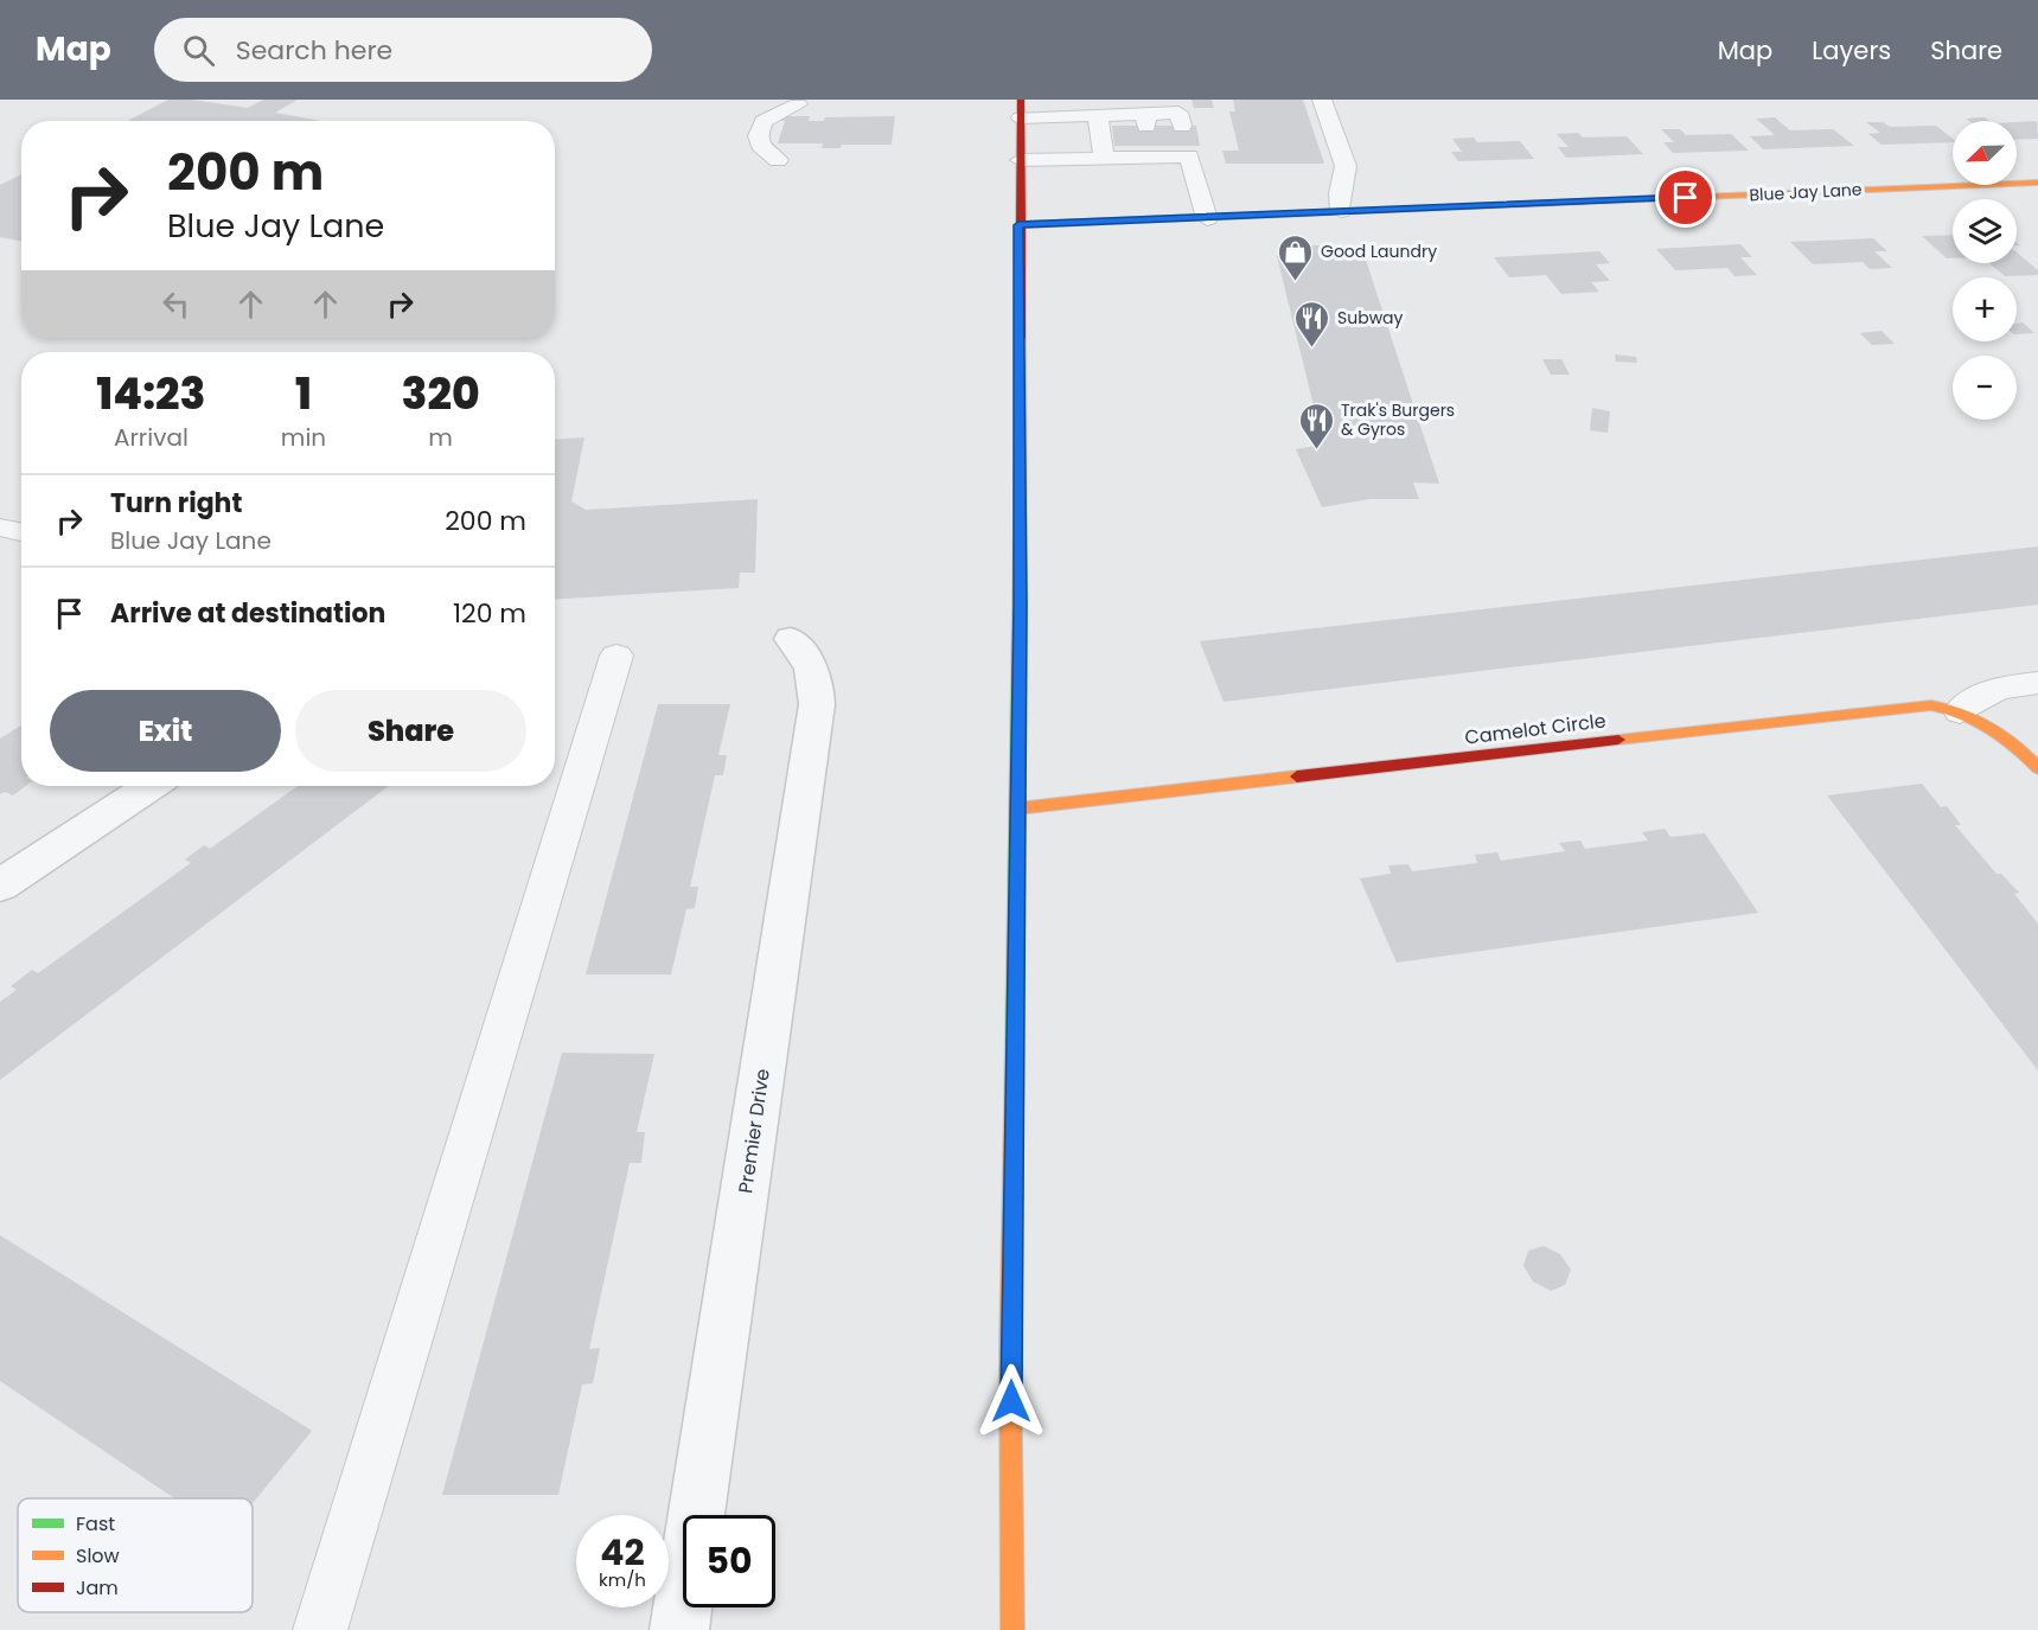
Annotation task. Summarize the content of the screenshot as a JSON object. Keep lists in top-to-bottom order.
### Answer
{
  "streets": {
    "street": ["Blue Jay Lane", "Camelot Circle", "Premier Drive"]
  },
  "places": {
    "shop": ["Good Laundry"],
    "restaurant": ["Subway", "Trak's Burgers & Gyros"]
  },
  "legend": ["Fast", "Slow", "Jam"],
  "north": "bottom left",
  "page": {
    "header": "Map",
    "search": "Search here",
    "nav": ["Map", "Layers", "Share"],
    "map_buttons": ["+", "−"],
    "turn": ["200 m", "Blue Jay Lane"],
    "eta": [
      "14:23",
      "Arrival",
      "1",
      "min",
      "320",
      "m"
    ],
    "list": [
      {
        "name": "Turn right",
        "note": "Blue Jay Lane",
        "value": "200 m"
      },
      {
        "name": "Arrive at destination",
        "value": "120 m"
      }
    ],
    "buttons": ["Exit", "Share"],
    "speed": "42 km/h",
    "limit": "50"
  }
}
